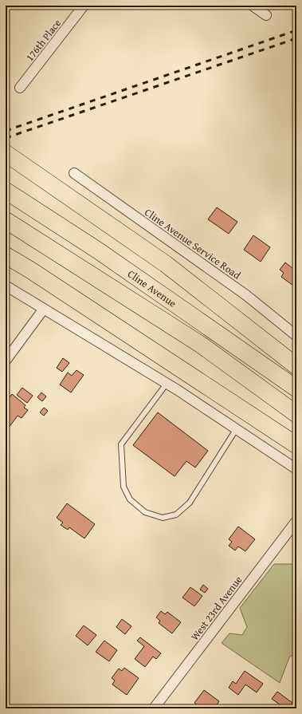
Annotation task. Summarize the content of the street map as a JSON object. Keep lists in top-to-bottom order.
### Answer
{
  "streets": {
    "highway": ["Cline Avenue"],
    "street": ["176th Place", "Cline Avenue Service Road", "West 23rd Avenue"]
  }
}
